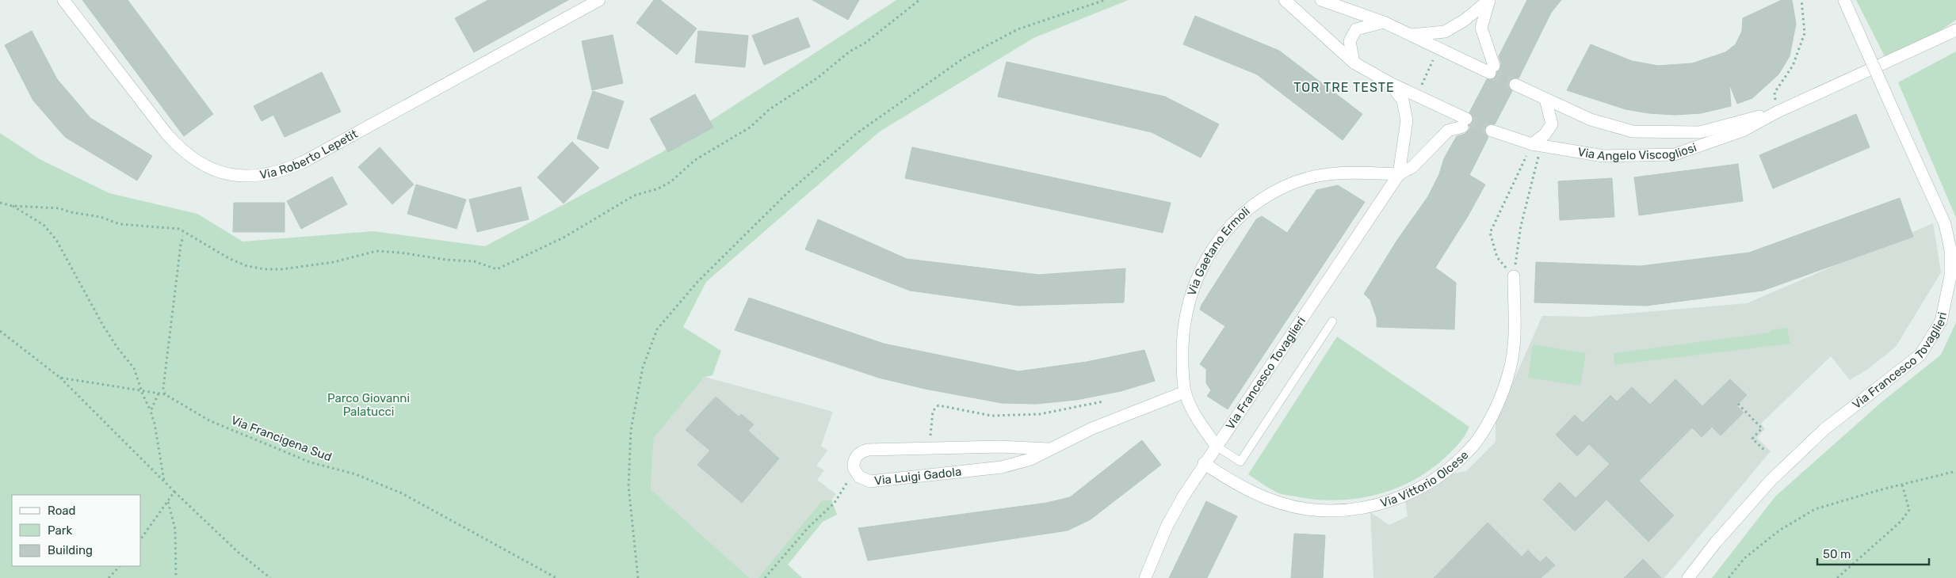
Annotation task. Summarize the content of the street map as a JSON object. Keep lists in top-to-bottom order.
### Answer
{
  "streets": {
    "street": [
      "Via Angelo Viscogliosi",
      "Via Roberto Lepetit",
      "Via Gaetano Ermoli",
      "Via Francesco Tovaglieri",
      "Via Luigi Gadola",
      "Via Vittorio Olcese"
    ],
    "path": ["Via Francigena Sud"]
  },
  "crossings": [
    ["Via Gaetano Ermoli", "Via Francesco Tovaglieri"],
    ["Via Gaetano Ermoli", "Via Luigi Gadola"],
    ["Via Francesco Tovaglieri", "Via Vittorio Olcese"]
  ],
  "districts": ["TOR TRE TESTE"],
  "parks": ["Parco Giovanni Palatucci"],
  "legend": ["Road", "Park", "Building"],
  "scale_bar": "50 m"
}
